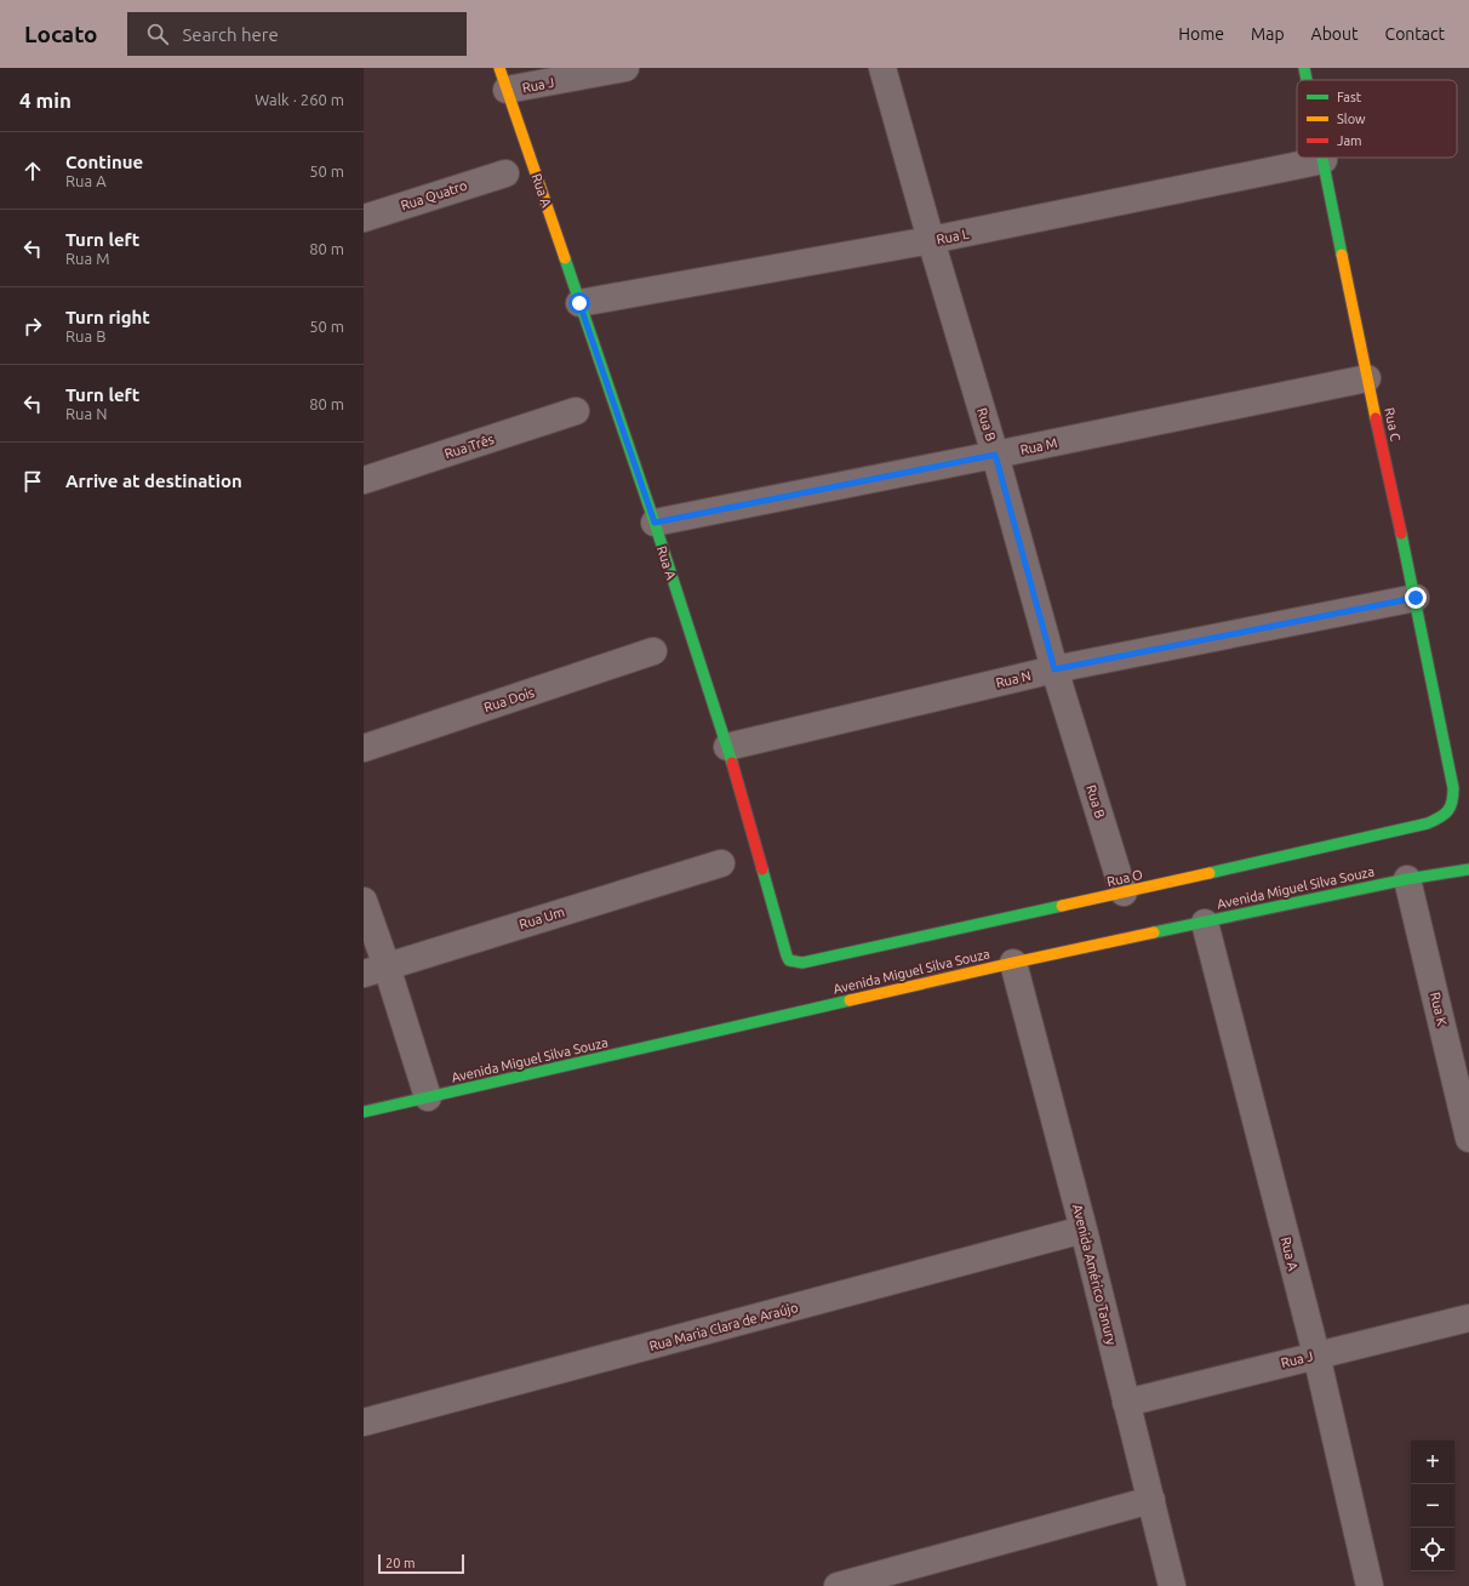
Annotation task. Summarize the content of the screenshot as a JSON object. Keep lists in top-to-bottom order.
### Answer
{
  "streets": {
    "street": [
      "Rua J",
      "Rua A",
      "Rua Quatro",
      "Rua L",
      "Rua B",
      "Rua C",
      "Rua Três",
      "Rua M",
      "Rua N",
      "Rua Dois",
      "Rua O",
      "Avenida Miguel Silva Souza",
      "Rua Um",
      "Rua K",
      "Avenida Américo Tanury",
      "Rua Maria Clara de Araújo"
    ]
  },
  "crossings": [
    ["Rua J", "Rua A"],
    ["Rua J", "Avenida Américo Tanury"],
    ["Rua A", "Rua L"],
    ["Rua A", "Rua M"],
    ["Rua A", "Rua N"],
    ["Rua A", "Rua O"],
    ["Rua A", "Avenida Miguel Silva Souza"],
    ["Rua L", "Rua B"],
    ["Rua L", "Rua C"],
    ["Rua B", "Rua M"],
    ["Rua B", "Rua N"],
    ["Rua B", "Rua O"],
    ["Rua C", "Rua M"],
    ["Rua C", "Rua N"],
    ["Rua C", "Rua O"],
    ["Avenida Miguel Silva Souza", "Rua K"],
    ["Avenida Miguel Silva Souza", "Avenida Américo Tanury"],
    ["Avenida Américo Tanury", "Rua Maria Clara de Araújo"]
  ],
  "legend": ["Fast", "Slow", "Jam"],
  "scale_bar": "20 m",
  "page": {
    "header": "Locato",
    "search": "Search here",
    "nav": [
      "Home",
      "Map",
      "About",
      "Contact"
    ],
    "heading": ["4 min", "Walk · 260 m"],
    "list": [
      ["Continue", "Rua A", "50 m"],
      ["Turn left", "Rua M", "80 m"],
      ["Turn right", "Rua B", "50 m"],
      ["Turn left", "Rua N", "80 m"],
      "Arrive at destination"
    ],
    "map_buttons": ["+", "−"],
    "scale": "20 m"
  }
}
